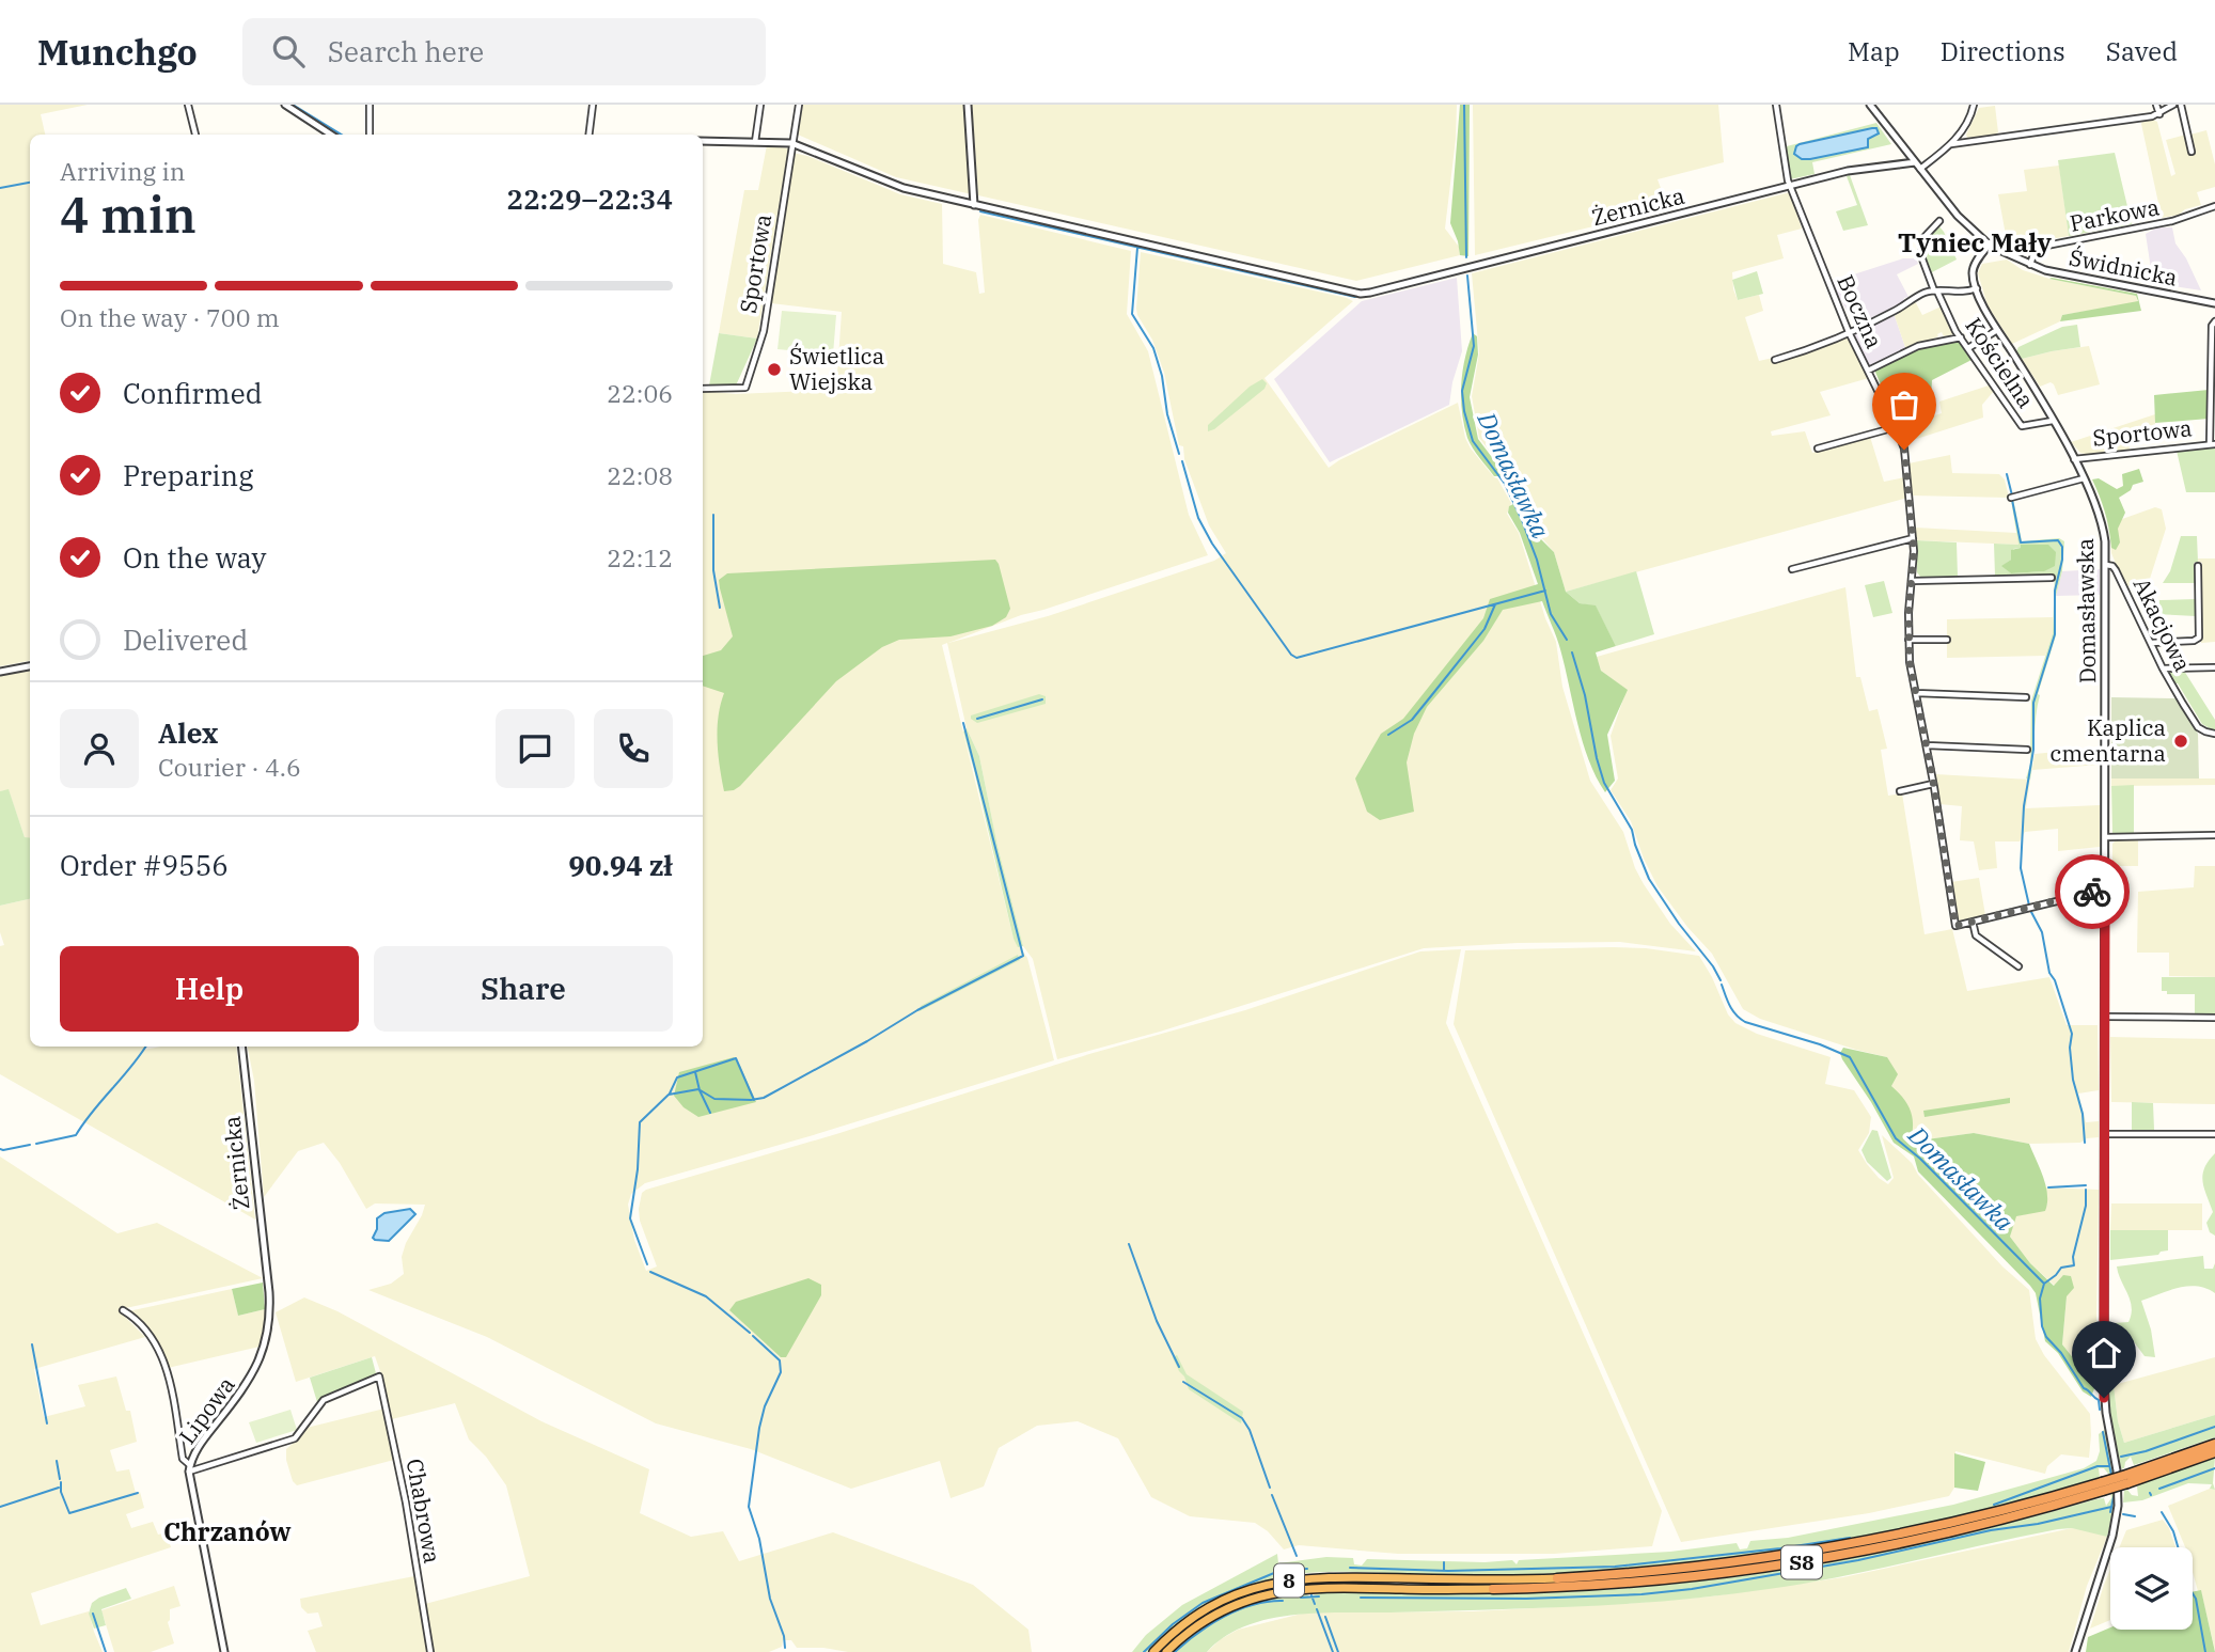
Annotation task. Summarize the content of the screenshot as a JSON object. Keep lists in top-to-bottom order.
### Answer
{
  "streets": {
    "highway": ["S8", "8"],
    "street": [
      "Żernicka",
      "Parkowa",
      "Sportowa",
      "Świdnicka",
      "Boczna",
      "Kościelna",
      "Domasławska",
      "Akacjowa",
      "Lipowa",
      "Chabrowa"
    ]
  },
  "crossings": [
    ["Żernicka", "Świdnicka"],
    ["Żernicka", "Boczna"],
    ["Żernicka", "Lipowa"],
    ["Parkowa", "Świdnicka"],
    ["Sportowa", "Domasławska"],
    ["Boczna", "Kościelna"],
    ["Kościelna", "Domasławska"],
    ["Domasławska", "Akacjowa"],
    ["Lipowa", "Chabrowa"],
    ["S8", "8"]
  ],
  "districts": ["Tyniec Mały", "Chrzanów"],
  "water": ["Domasławka"],
  "places": ["Świetlica Wiejska", "Kaplica cmentarna"],
  "page": {
    "header": "Munchgo",
    "search": "Search here",
    "nav": ["Map", "Directions", "Saved"],
    "heading": ["4 min", "Arriving in", "22:29–22:34"],
    "panel": [
      "Alex",
      "Courier · 4.6",
      "Order #9556",
      "90.94 zł"
    ],
    "bar": "On the way · 700 m",
    "list": [
      ["Confirmed", "22:06"],
      ["Preparing", "22:08"],
      ["On the way", "22:12"],
      "Delivered"
    ],
    "buttons": ["Help", "Share"]
  }
}
